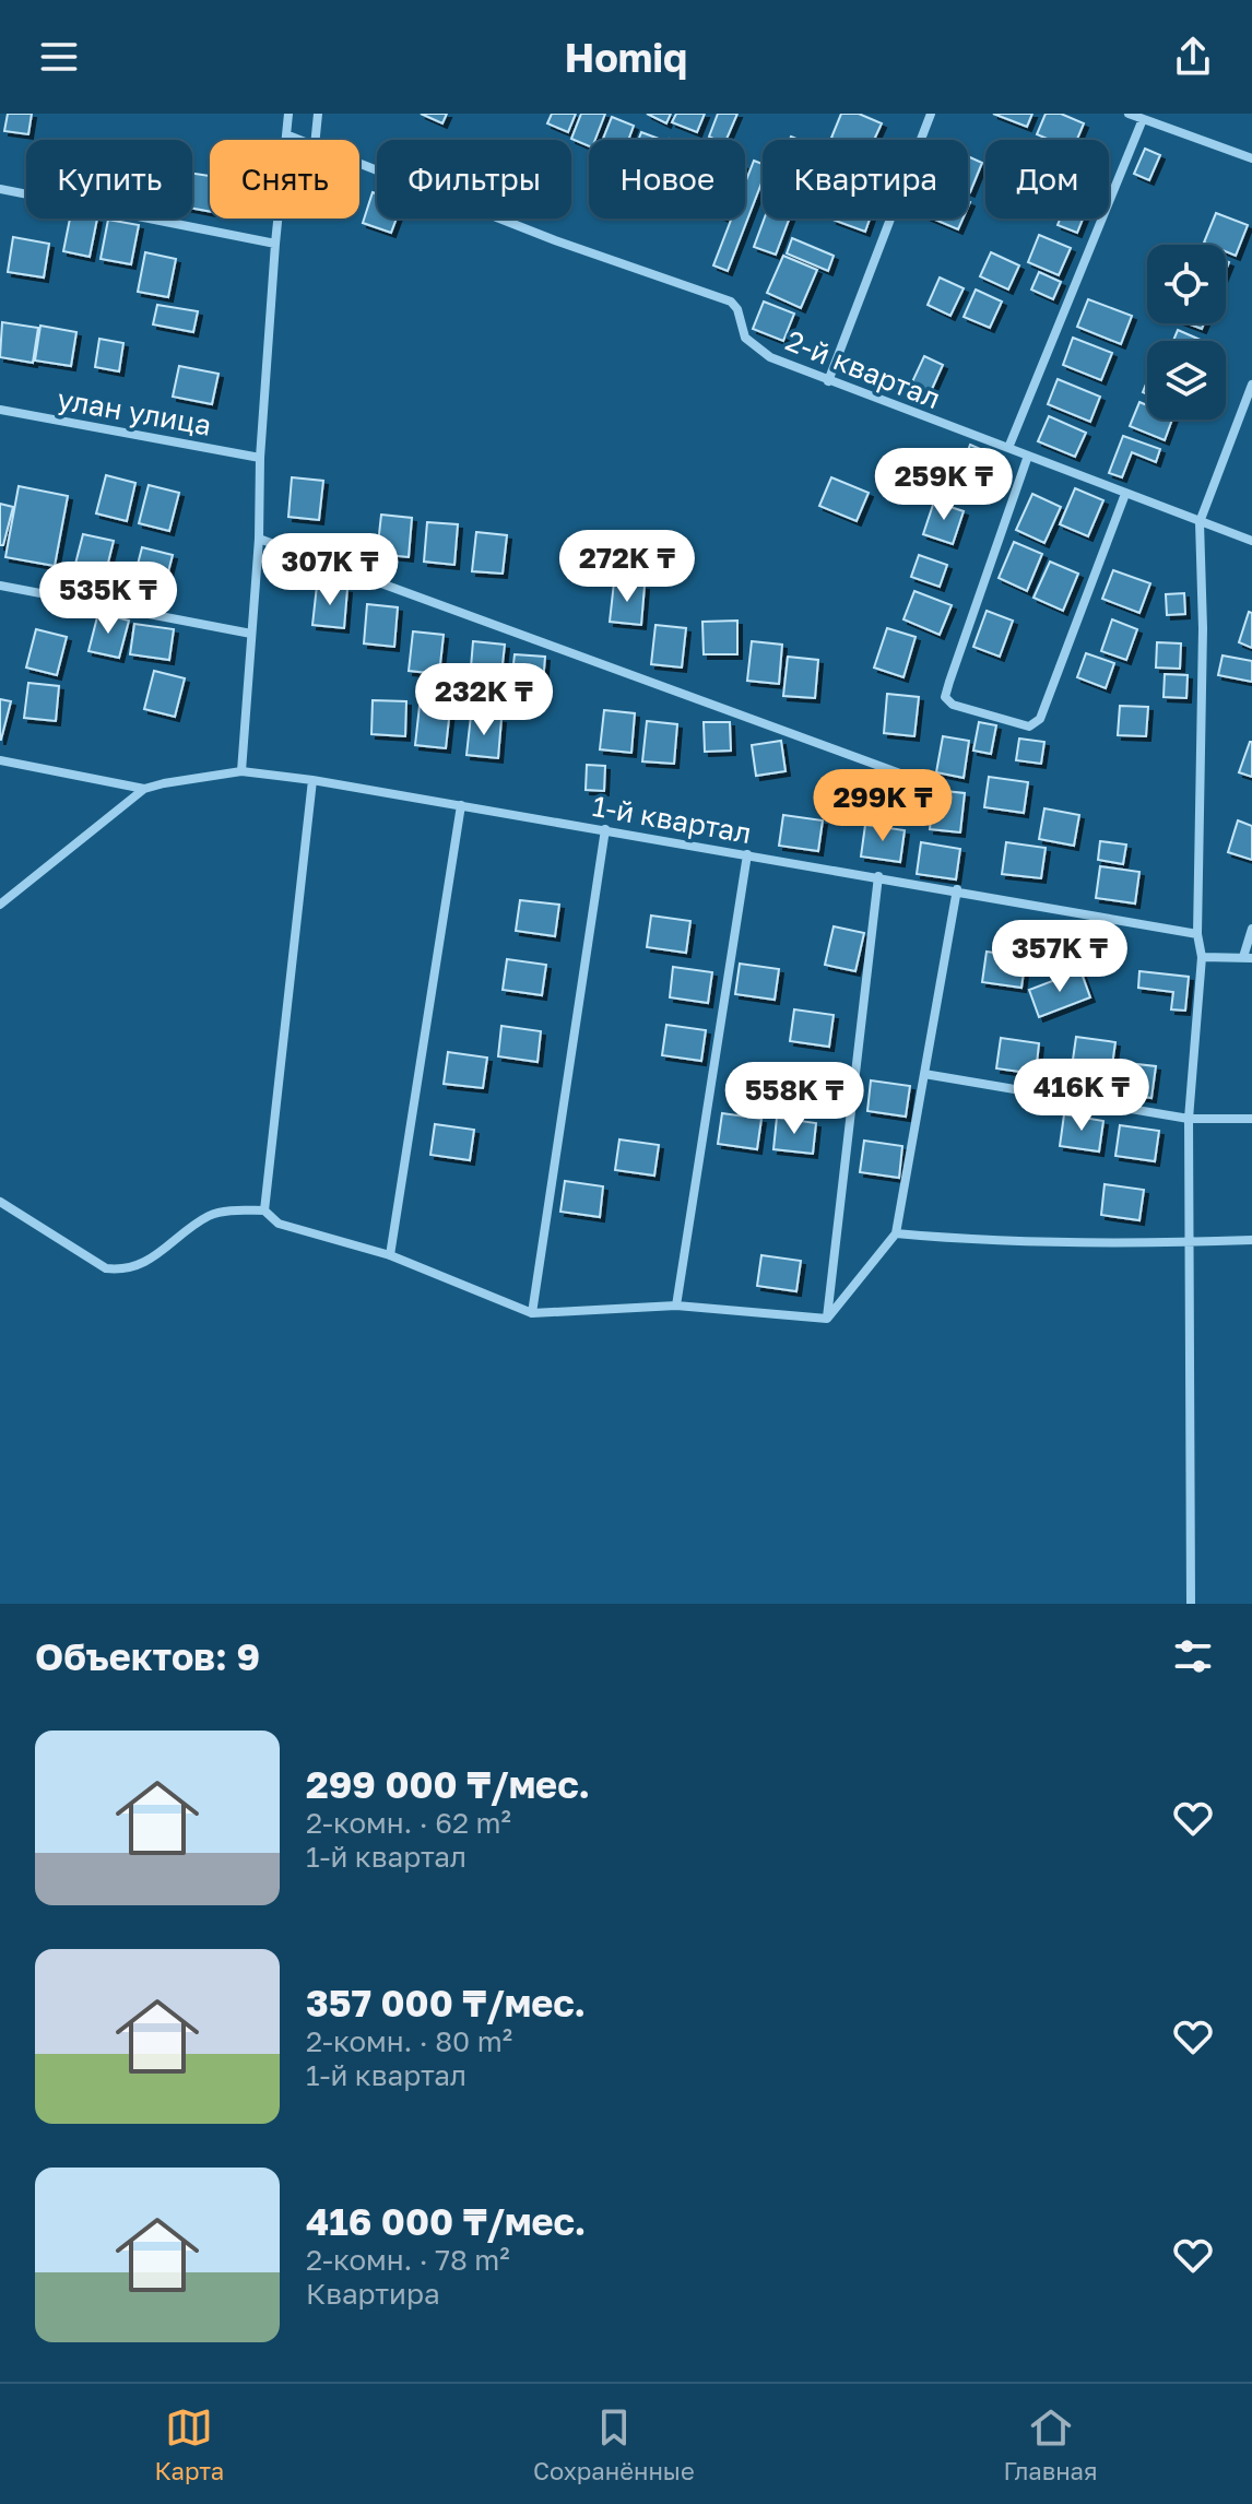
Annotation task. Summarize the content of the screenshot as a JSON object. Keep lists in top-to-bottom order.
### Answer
{
  "streets": {
    "street": ["2-й квартал", "улан улица", "1-й квартал"]
  },
  "page": {
    "header": "Homiq",
    "chip": [
      "Купить",
      "Снять",
      "Фильтры",
      "Новое",
      "Квартира",
      "Дом"
    ],
    "price": [
      "259K ₸",
      "272K ₸",
      "307K ₸",
      "535K ₸",
      "232K ₸",
      "299K ₸",
      "357K ₸",
      "416K ₸",
      "558K ₸"
    ],
    "heading": "Объектов: 9",
    "list": [
      {
        "name": "299 000 ₸/мес.",
        "note": "2-комн. · 62 m² · 1-й квартал"
      },
      {
        "name": "357 000 ₸/мес.",
        "note": "2-комн. · 80 m² · 1-й квартал"
      },
      {
        "name": "416 000 ₸/мес.",
        "note": "2-комн. · 78 m² · Квартира"
      }
    ],
    "tabs": ["Карта", "Сохранённые", "Главная"]
  }
}
